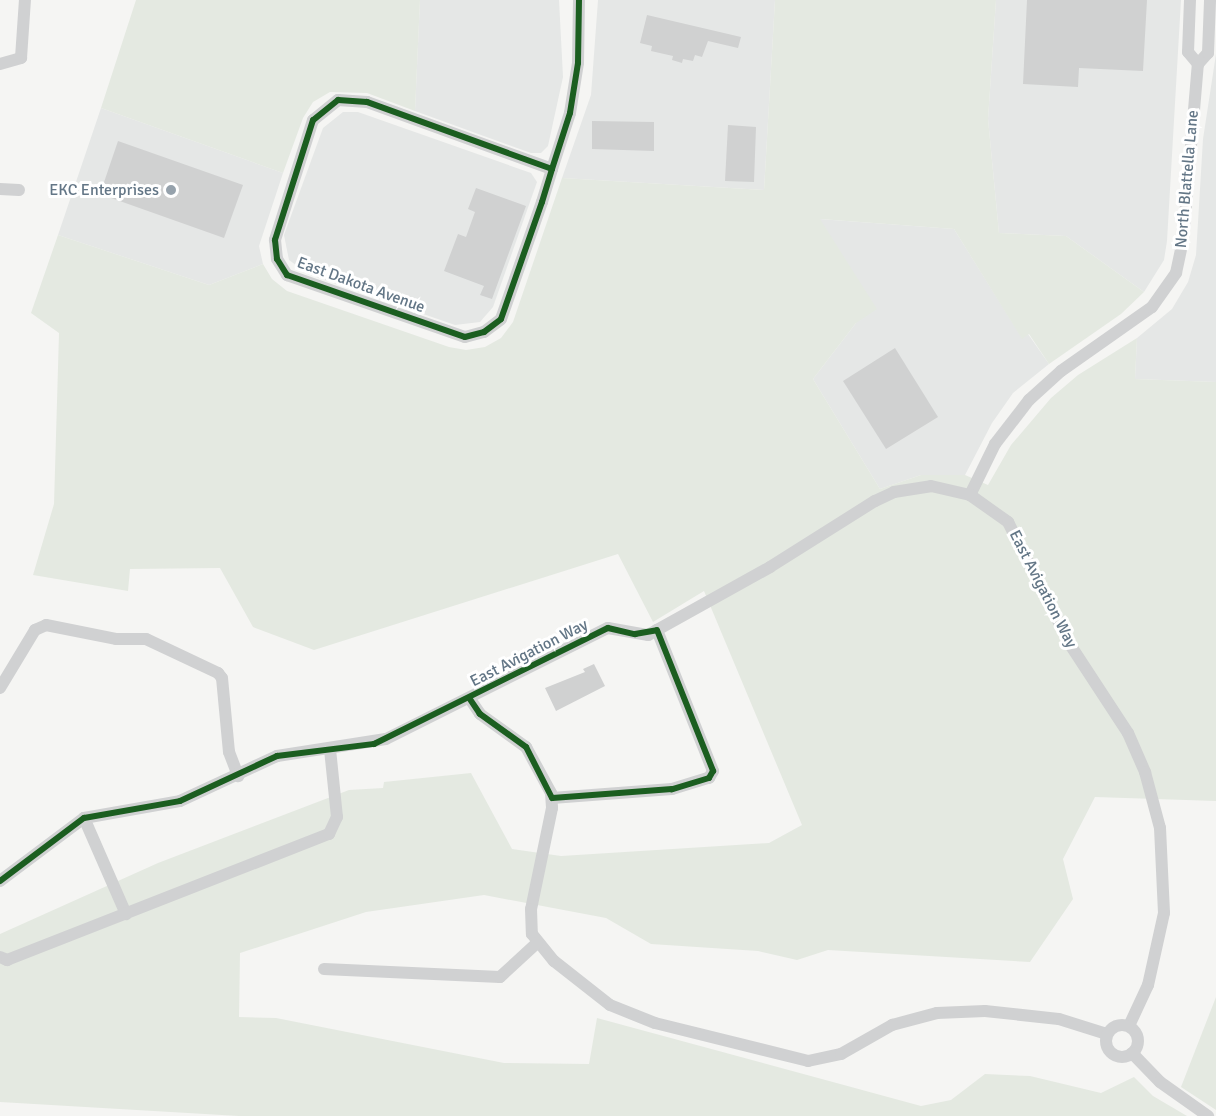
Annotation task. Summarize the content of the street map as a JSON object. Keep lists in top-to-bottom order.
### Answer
{
  "streets": {
    "street": ["North Blattella Lane", "East Dakota Avenue", "East Avigation Way"]
  },
  "crossings": [
    ["North Blattella Lane", "East Avigation Way"]
  ],
  "places": ["EKC Enterprises"]
}
